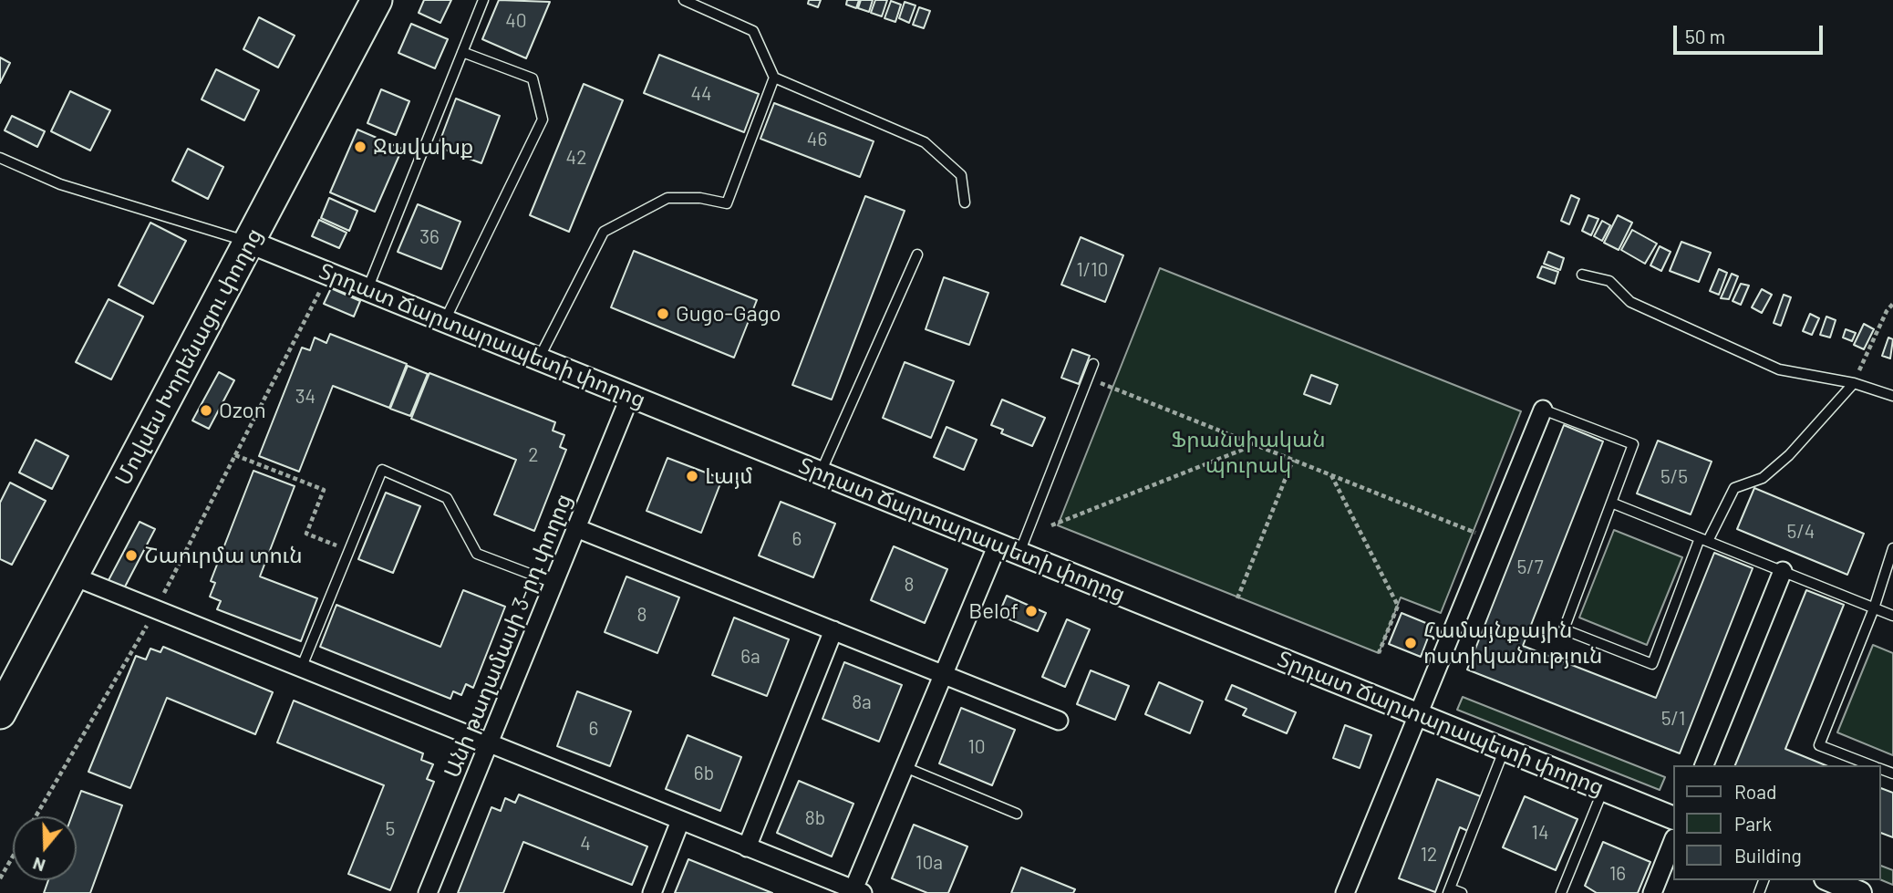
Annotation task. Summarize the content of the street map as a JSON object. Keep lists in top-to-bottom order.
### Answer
{
  "streets": {
    "highway": ["Մովսես Խորենացու փողոց"],
    "street": ["Տրդատ Ճարտարապետի փողոց", "Անի թաղամասի 3-րդ փողոց"]
  },
  "crossings": [
    ["Տրդատ Ճարտարապետի փողոց", "Մովսես Խորենացու փողոց"],
    ["Տրդատ Ճարտարապետի փողոց", "Անի թաղամասի 3-րդ փողոց"]
  ],
  "parks": ["Ֆրանսիական պուրակ"],
  "places": [
    "Ջավախք",
    "Gugo-Gago",
    "Ozon",
    "Լայմ",
    "Շաուրմա տուն",
    "Belof",
    "Համայնքային ոստիկանություն"
  ],
  "house_numbers": [
    "40",
    "44",
    "46",
    "42",
    "36",
    "1/10",
    "34",
    "2",
    "5/5",
    "5/4",
    "6",
    "5/7",
    "8",
    "8",
    "6a",
    "8a",
    "5/1",
    "6",
    "10",
    "6b",
    "8b",
    "5",
    "14",
    "4",
    "12",
    "10a",
    "16"
  ],
  "legend": ["Road", "Park", "Building"],
  "scale_bar": "50 m",
  "north": "bottom"
}
